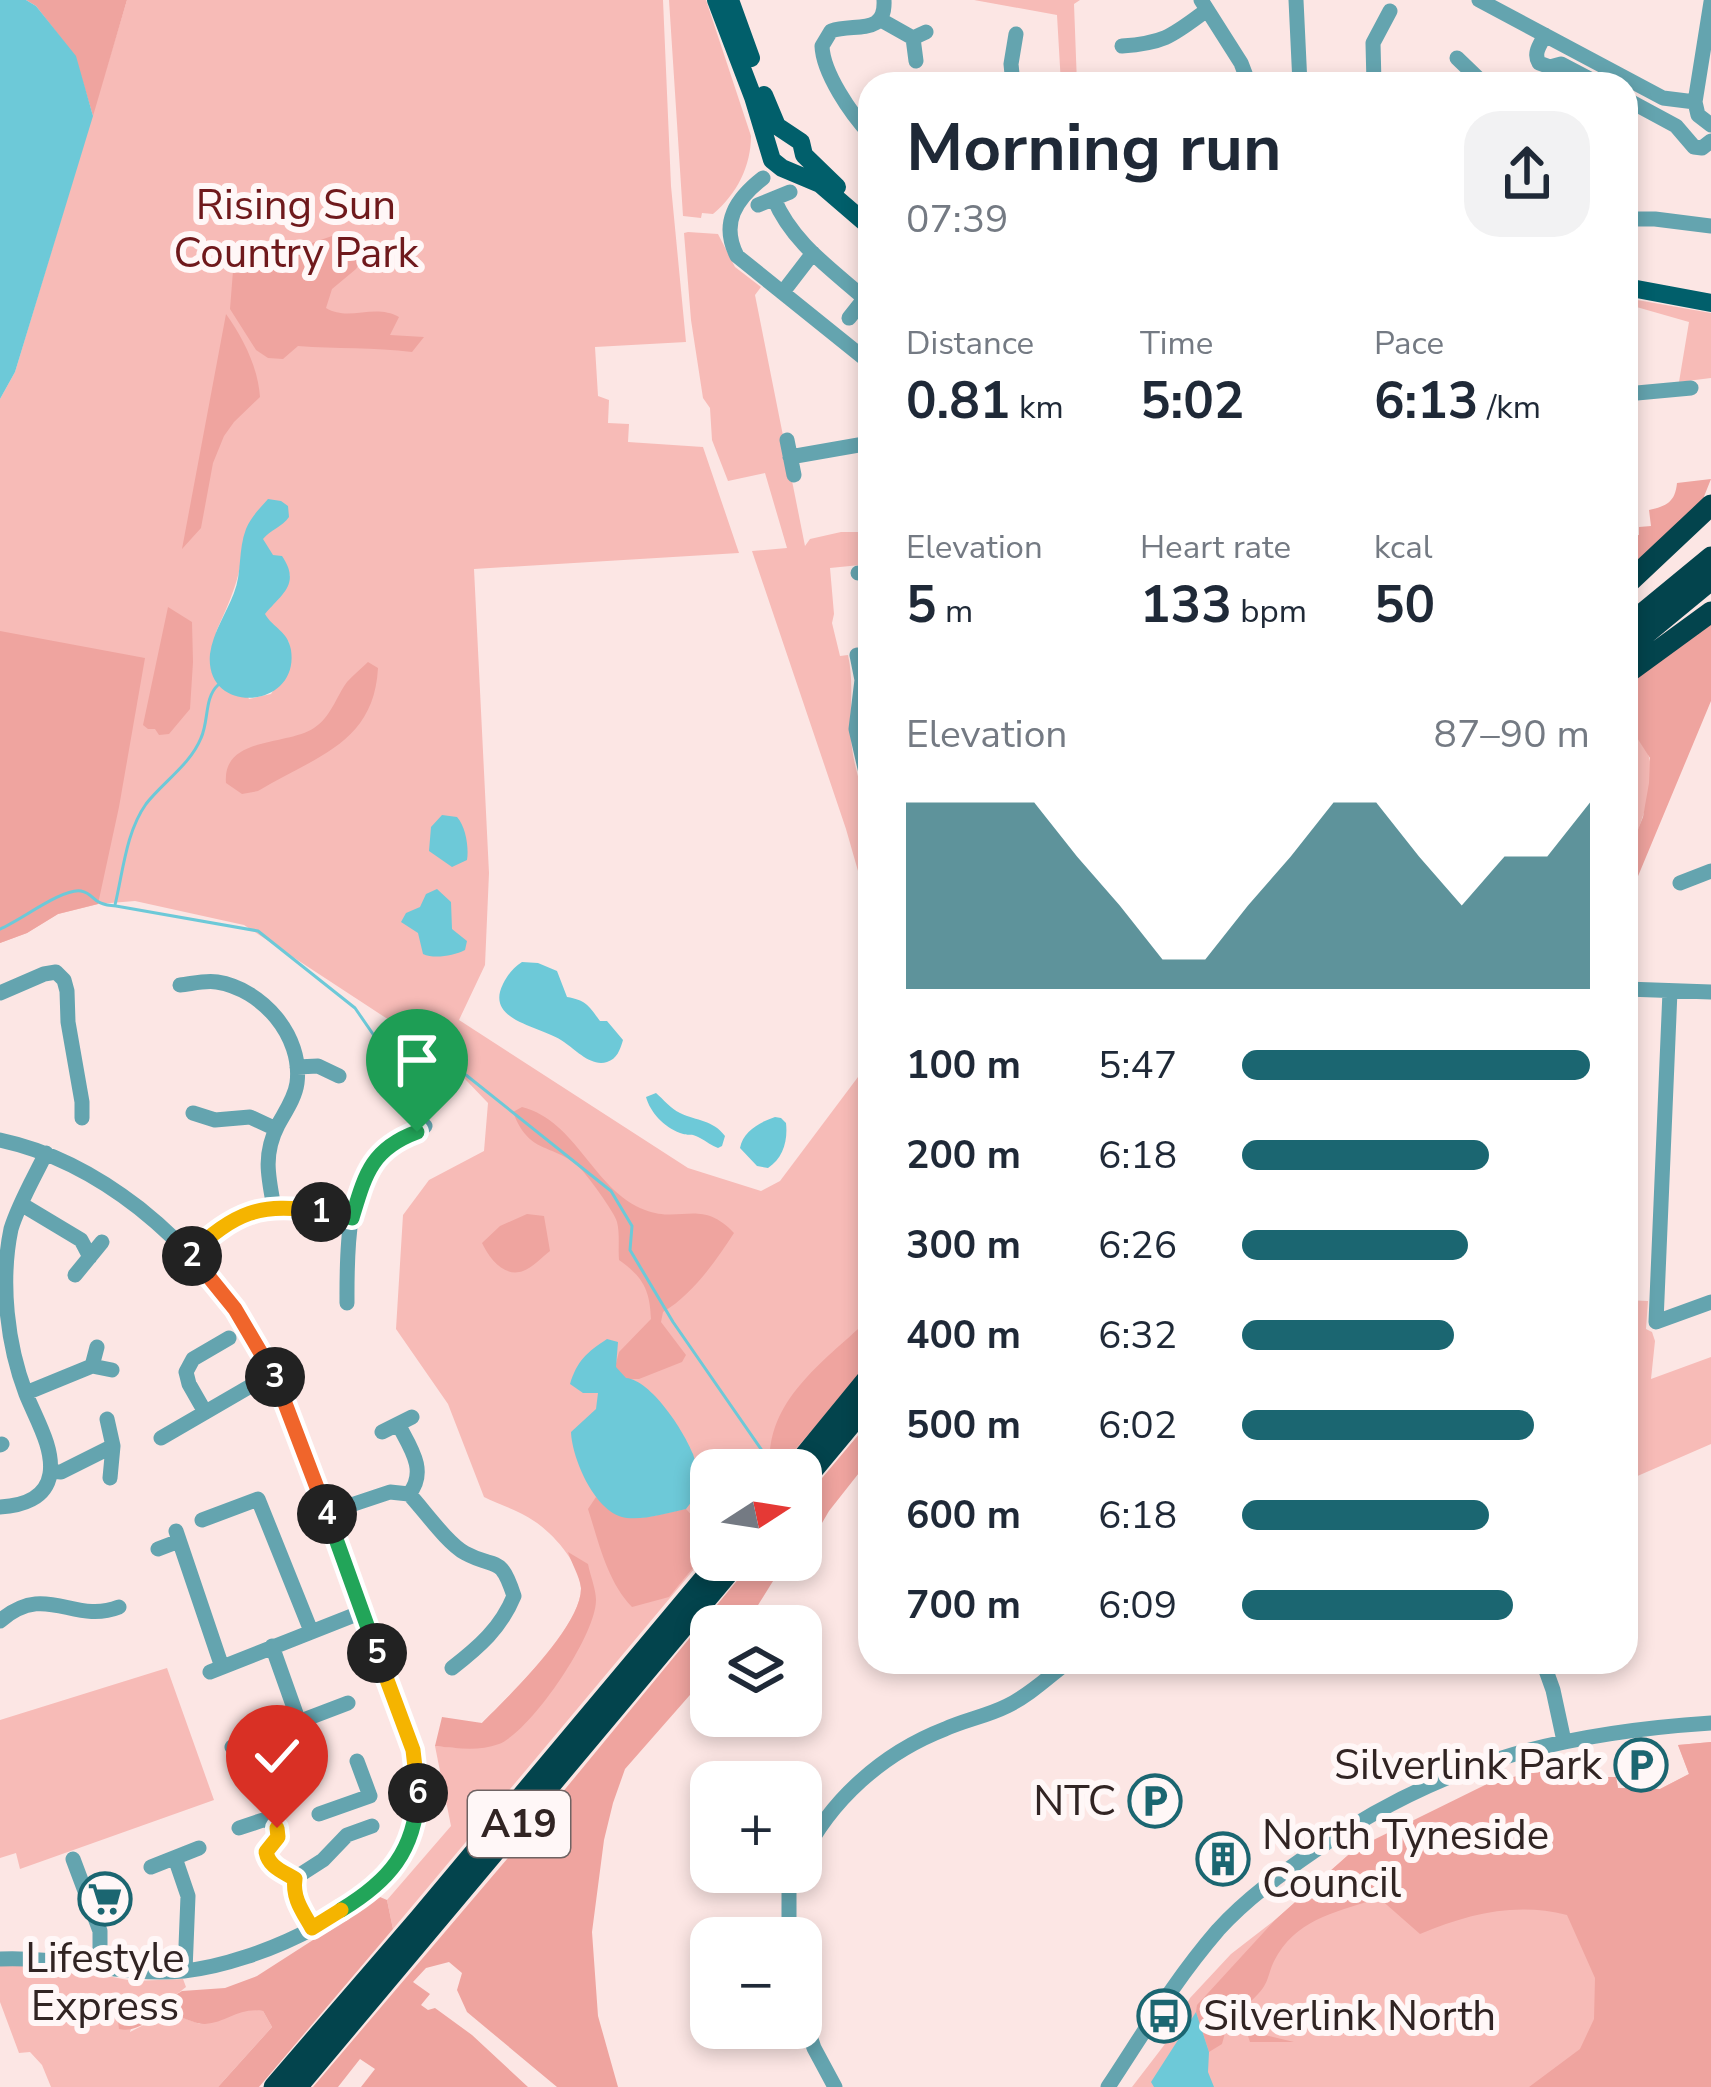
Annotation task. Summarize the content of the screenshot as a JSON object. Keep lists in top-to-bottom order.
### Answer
{
  "streets": {
    "highway": ["A19"]
  },
  "parks": ["Rising Sun Country Park"],
  "places": {
    "parking": ["Silverlink Park", "NTC"],
    "building": ["North Tyneside Council"],
    "supermarket": ["Lifestyle Express"],
    "bus stop": ["Silverlink North"]
  },
  "north": "right",
  "page": {
    "heading": ["Morning run", "07:39"],
    "stats": [
      ["Distance", "0.81 km"],
      ["Time", "5:02"],
      ["Pace", "6:13 /km"],
      ["Elevation", "5 m"],
      ["Heart rate", "133 bpm"],
      ["kcal", "50"]
    ],
    "chart": ["Elevation", "87–90 m"],
    "list": [
      {
        "name": "100 m",
        "note": "5:47"
      },
      {
        "name": "200 m",
        "note": "6:18"
      },
      {
        "name": "300 m",
        "note": "6:26"
      },
      {
        "name": "400 m",
        "note": "6:32"
      },
      {
        "name": "500 m",
        "note": "6:02"
      },
      {
        "name": "600 m",
        "note": "6:18"
      },
      {
        "name": "700 m",
        "note": "6:09"
      }
    ],
    "pins": [
      "1",
      "2",
      "3",
      "4",
      "5",
      "6"
    ],
    "map_buttons": ["+", "−"]
  }
}
